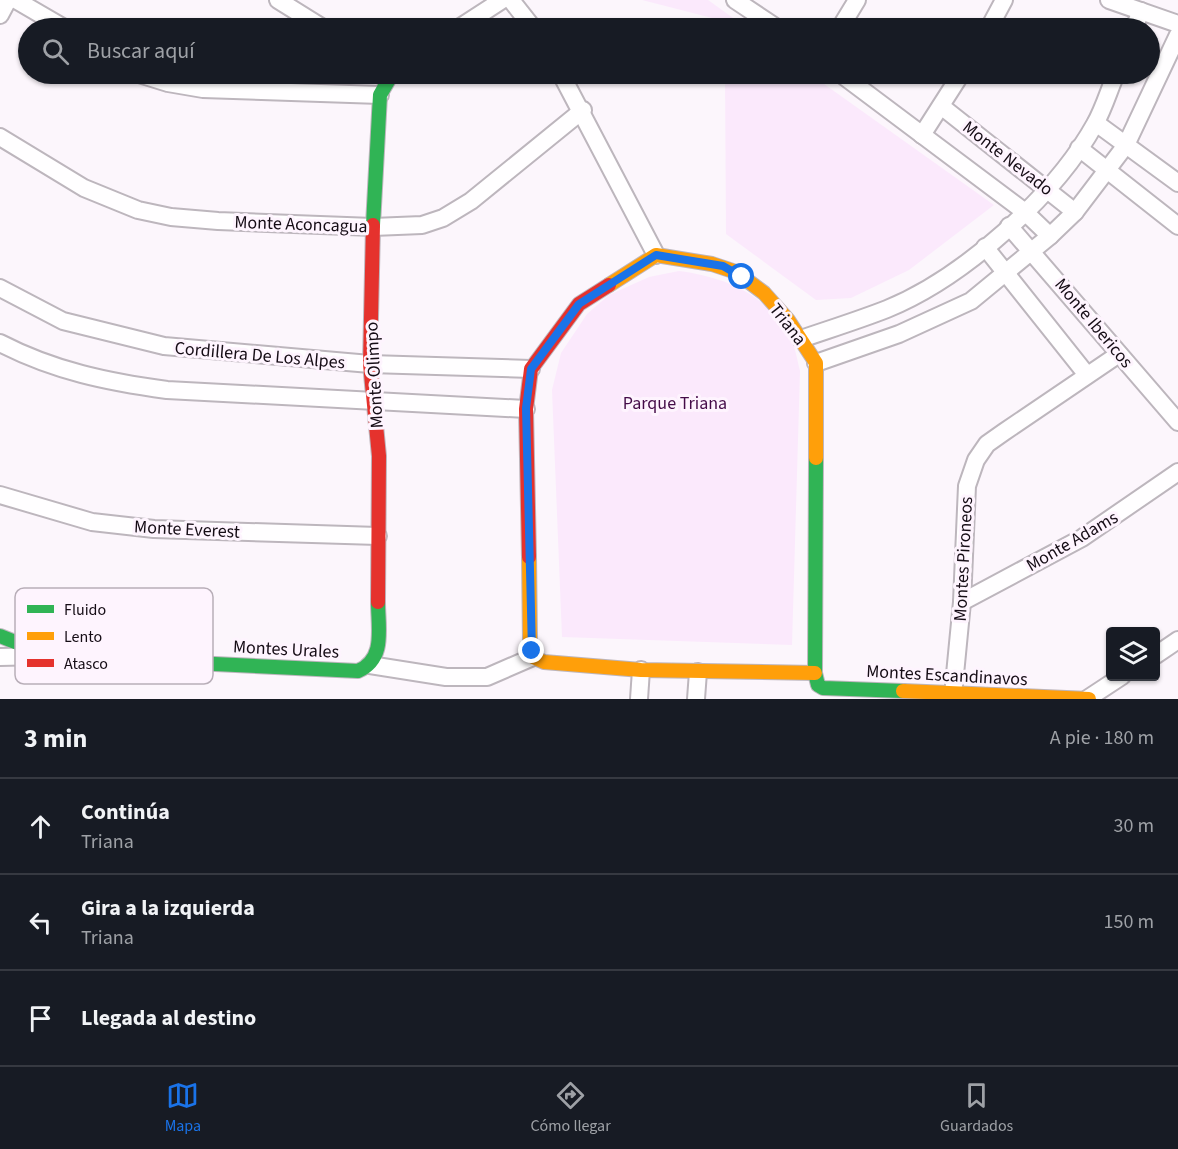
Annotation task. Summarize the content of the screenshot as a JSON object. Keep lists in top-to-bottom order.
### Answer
{
  "streets": {
    "street": [
      "Monte Nevado",
      "Monte Aconcagua",
      "Monte Ibericos",
      "Triana",
      "Cordillera De Los Alpes",
      "Monte Olimpo",
      "Monte Everest",
      "Monte Adams",
      "Montes Pironeos",
      "Montes Urales",
      "Montes Escandinavos"
    ]
  },
  "crossings": [
    ["Monte Aconcagua", "Monte Olimpo"],
    ["Monte Ibericos", "Montes Pironeos"],
    ["Triana", "Montes Escandinavos"],
    ["Cordillera De Los Alpes", "Monte Olimpo"],
    ["Monte Olimpo", "Monte Everest"],
    ["Monte Olimpo", "Montes Urales"],
    ["Monte Adams", "Montes Pironeos"],
    ["Montes Pironeos", "Montes Escandinavos"]
  ],
  "parks": ["Parque Triana"],
  "legend": ["Fluido", "Lento", "Atasco"],
  "page": {
    "search": "Buscar aquí",
    "heading": ["3 min", "A pie · 180 m"],
    "list": [
      ["Continúa", "Triana", "30 m"],
      ["Gira a la izquierda", "Triana", "150 m"],
      "Llegada al destino"
    ],
    "nav": ["Mapa", "Cómo llegar", "Guardados"]
  }
}
